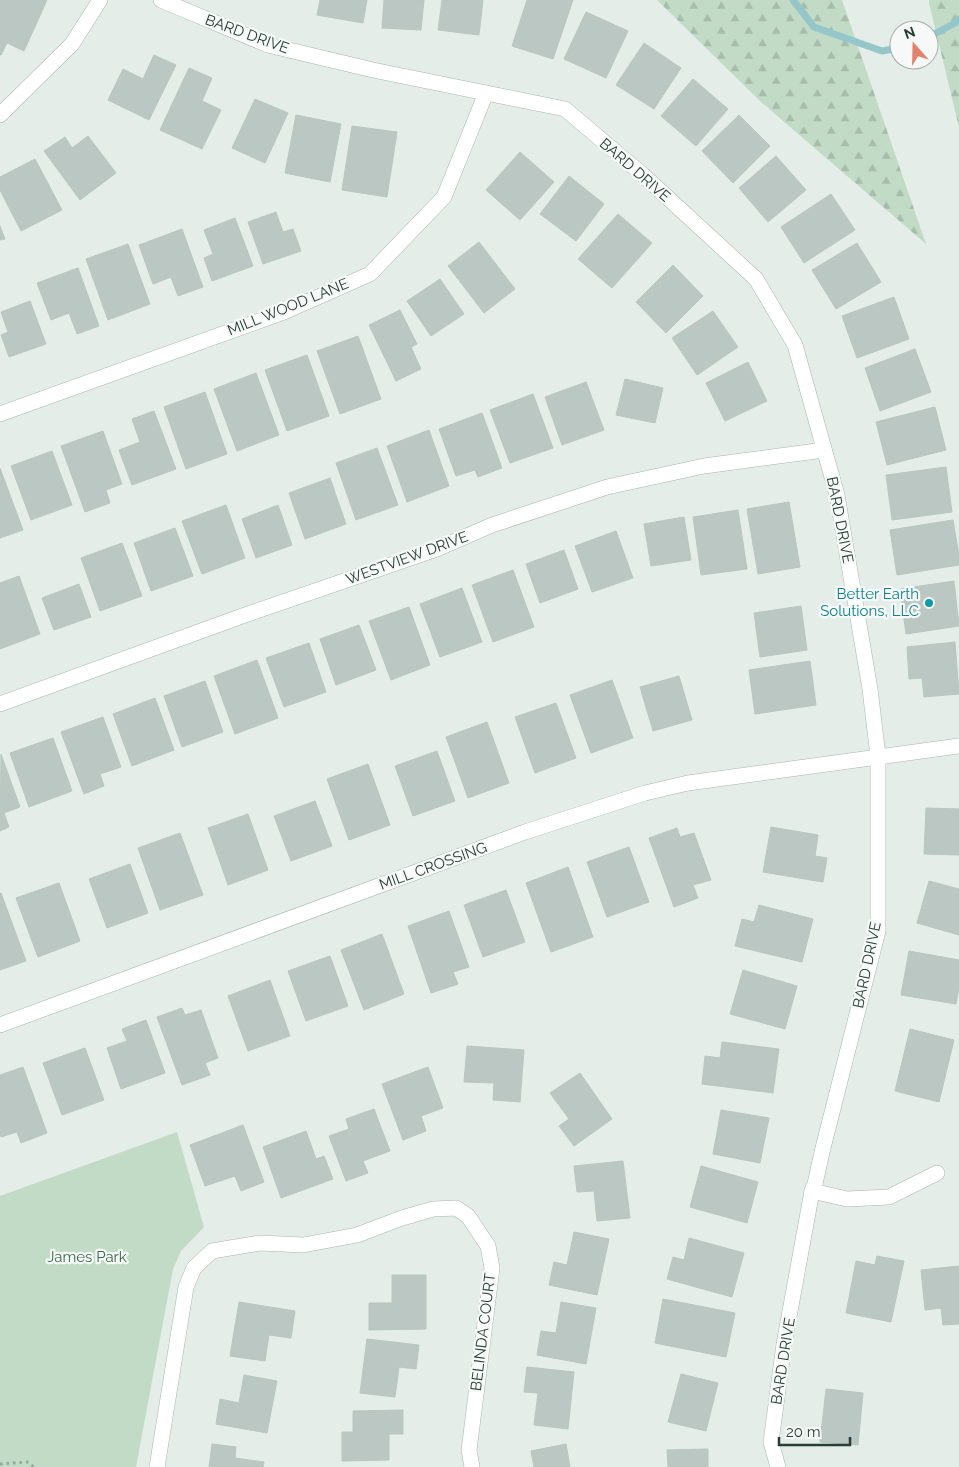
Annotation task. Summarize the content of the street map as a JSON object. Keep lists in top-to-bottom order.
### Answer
{
  "streets": {
    "street": [
      "BARD DRIVE",
      "MILL WOOD LANE",
      "WESTVIEW DRIVE",
      "MILL CROSSING",
      "BELINDA COURT"
    ]
  },
  "crossings": [
    ["BARD DRIVE", "MILL WOOD LANE"],
    ["BARD DRIVE", "WESTVIEW DRIVE"],
    ["BARD DRIVE", "MILL CROSSING"]
  ],
  "parks": ["James Park"],
  "places": ["Better Earth Solutions, LLC"],
  "scale_bar": "20 m",
  "north": "top"
}
